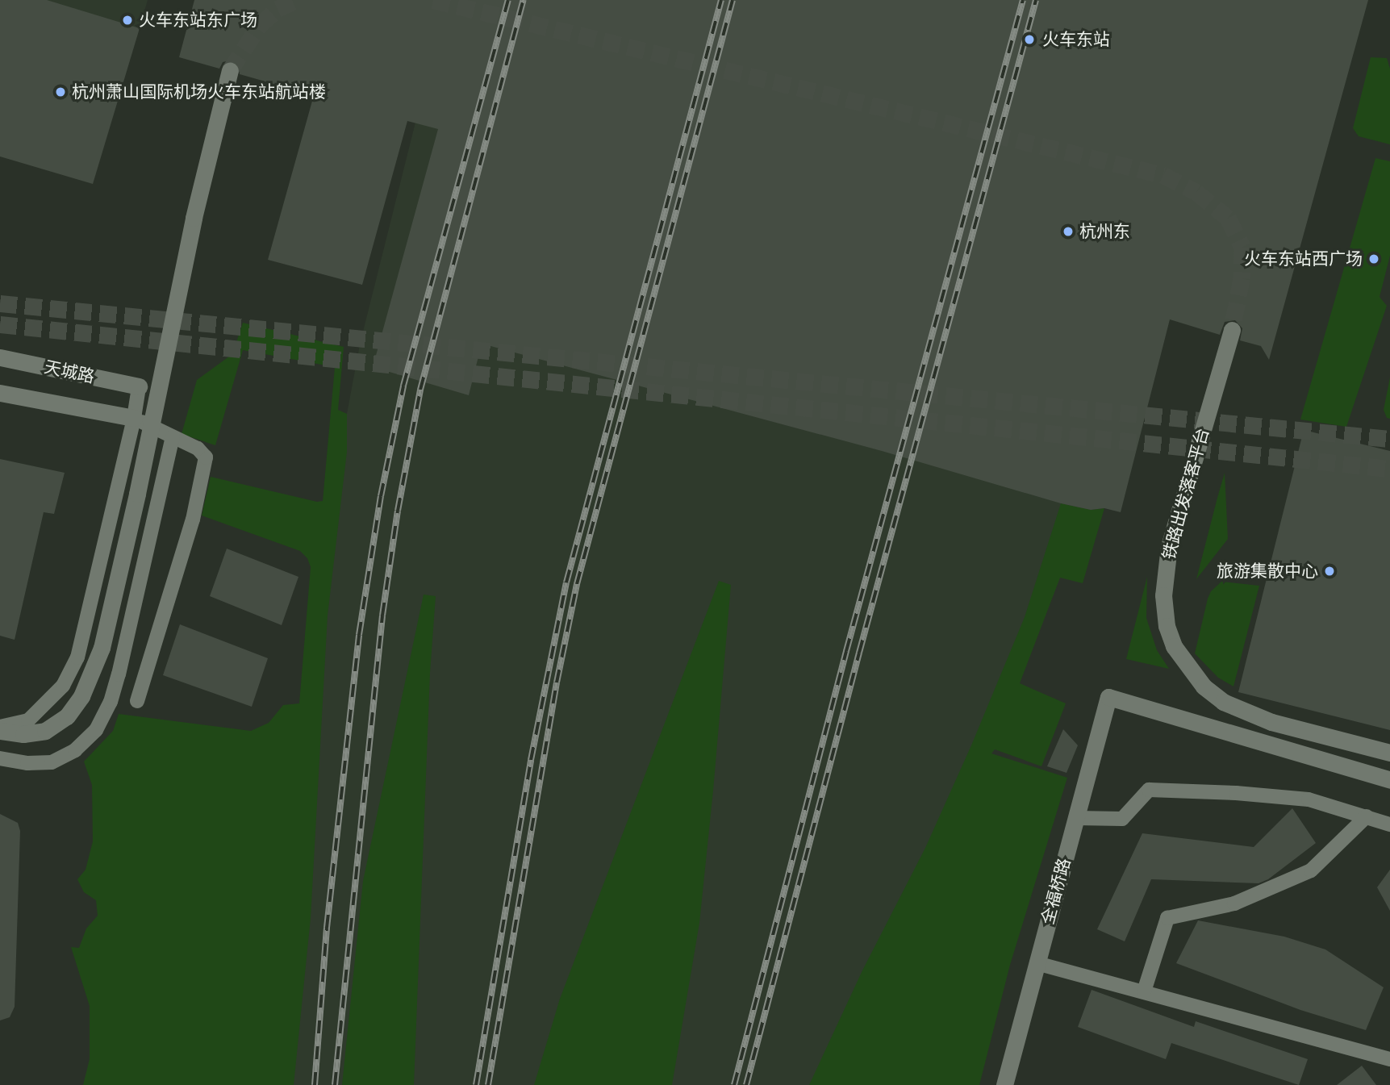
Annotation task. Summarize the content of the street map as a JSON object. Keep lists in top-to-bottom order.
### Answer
{
  "streets": {
    "main road": ["天城路", "铁路出发落客平台", "全福桥路"]
  },
  "places": [
    "火车东站东广场",
    "火车东站",
    "杭州萧山国际机场火车东站航站楼",
    "杭州东",
    "火车东站西广场",
    "旅游集散中心"
  ]
}
